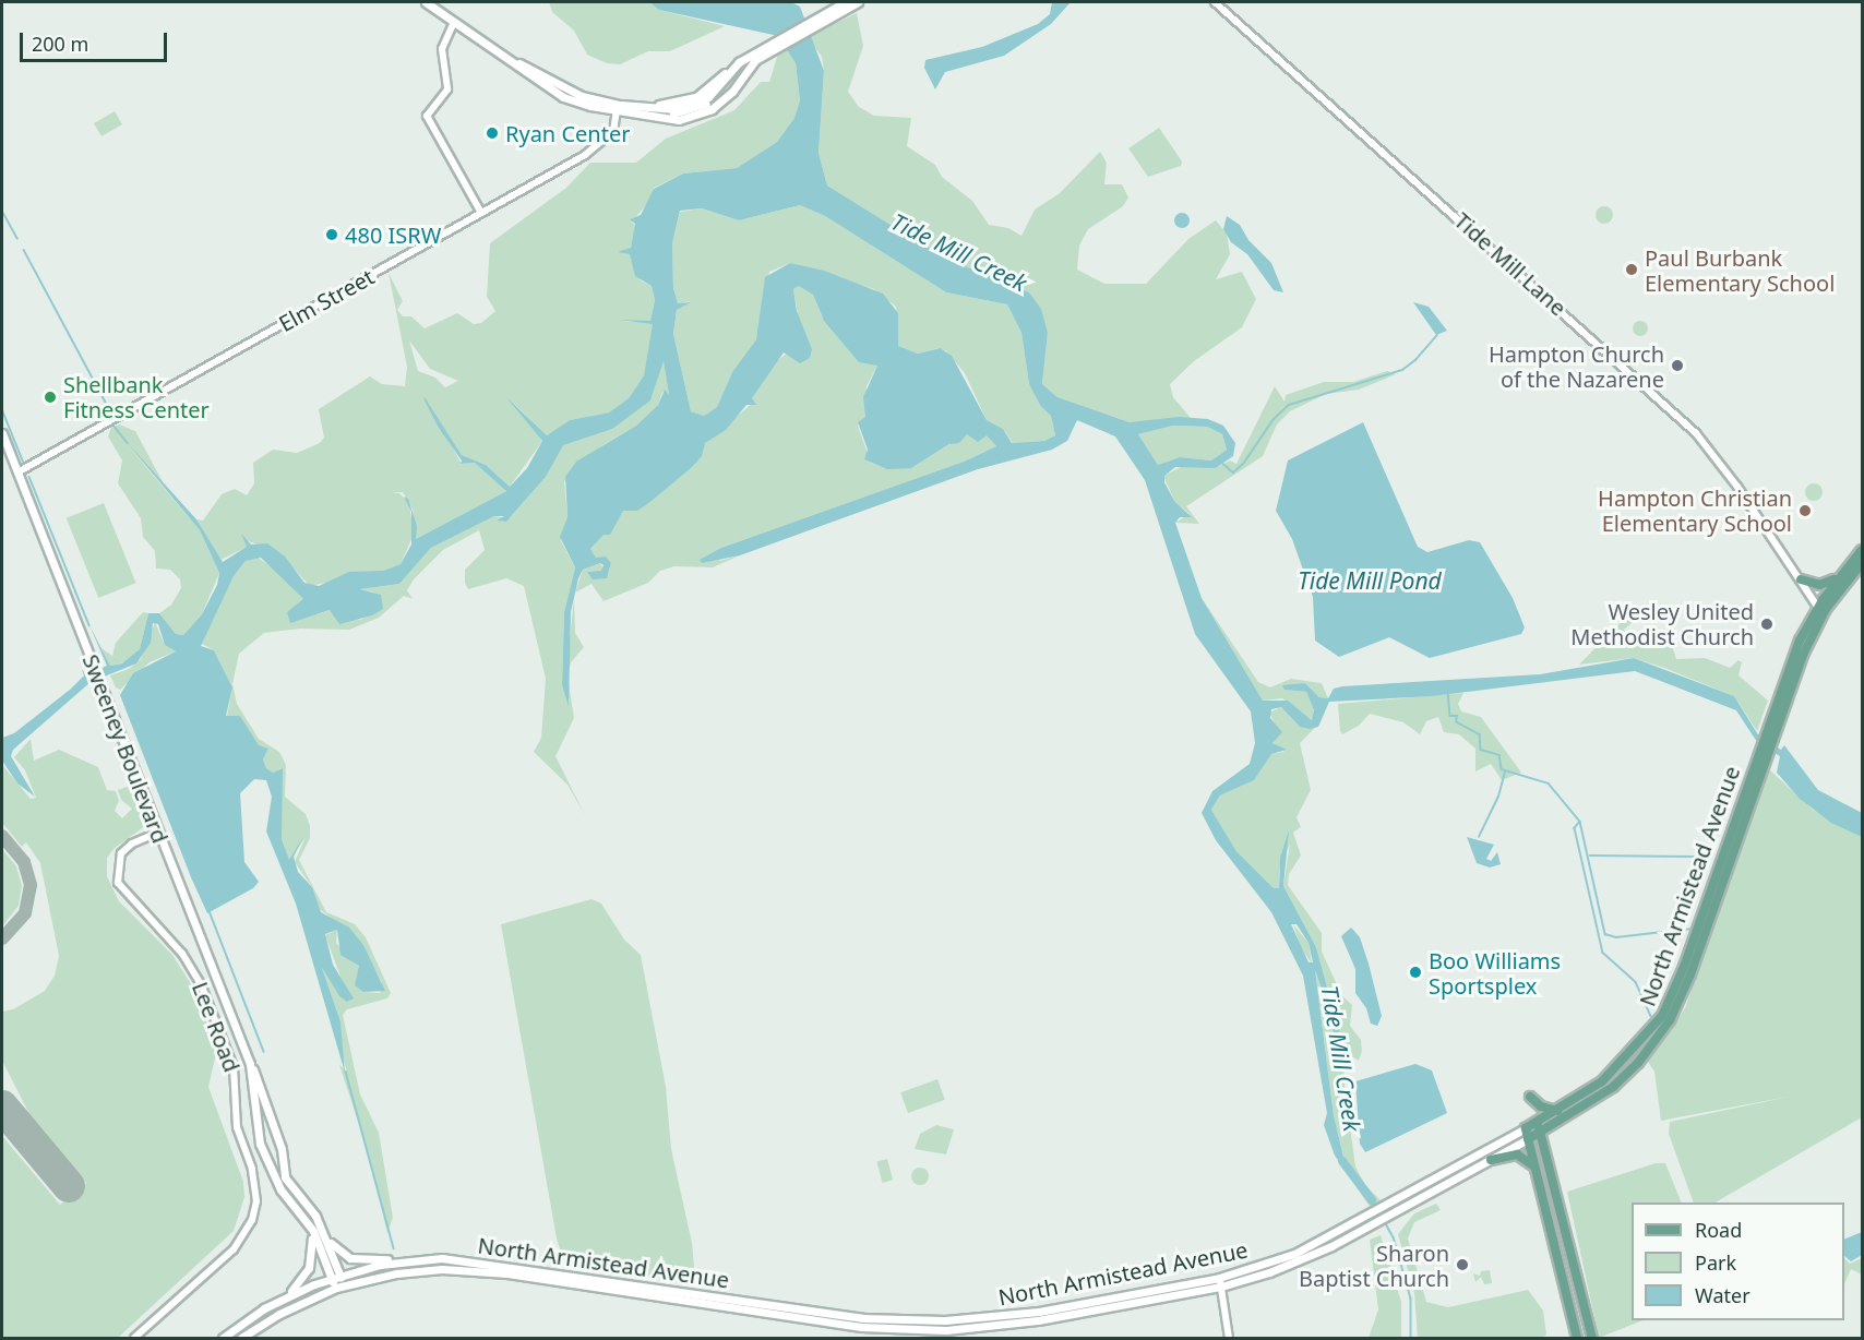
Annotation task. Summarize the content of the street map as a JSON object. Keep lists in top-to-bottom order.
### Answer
{
  "streets": {
    "main road": ["Sweeney Boulevard", "North Armistead Avenue"],
    "street": ["Tide Mill Lane", "Elm Street", "Lee Road"]
  },
  "crossings": [
    ["Tide Mill Lane", "North Armistead Avenue"],
    ["Elm Street", "Sweeney Boulevard"],
    ["Sweeney Boulevard", "North Armistead Avenue"],
    ["Sweeney Boulevard", "Lee Road"]
  ],
  "water": ["Tide Mill Creek", "Tide Mill Pond"],
  "places": [
    "Ryan Center",
    "480 ISRW",
    "Paul Burbank Elementary School",
    "Hampton Church of the Nazarene",
    "Shellbank Fitness Center",
    "Hampton Christian Elementary School",
    "Wesley United Methodist Church",
    "Boo Williams Sportsplex",
    "Sharon Baptist Church"
  ],
  "legend": ["Road", "Park", "Water"],
  "scale_bar": "200 m"
}
